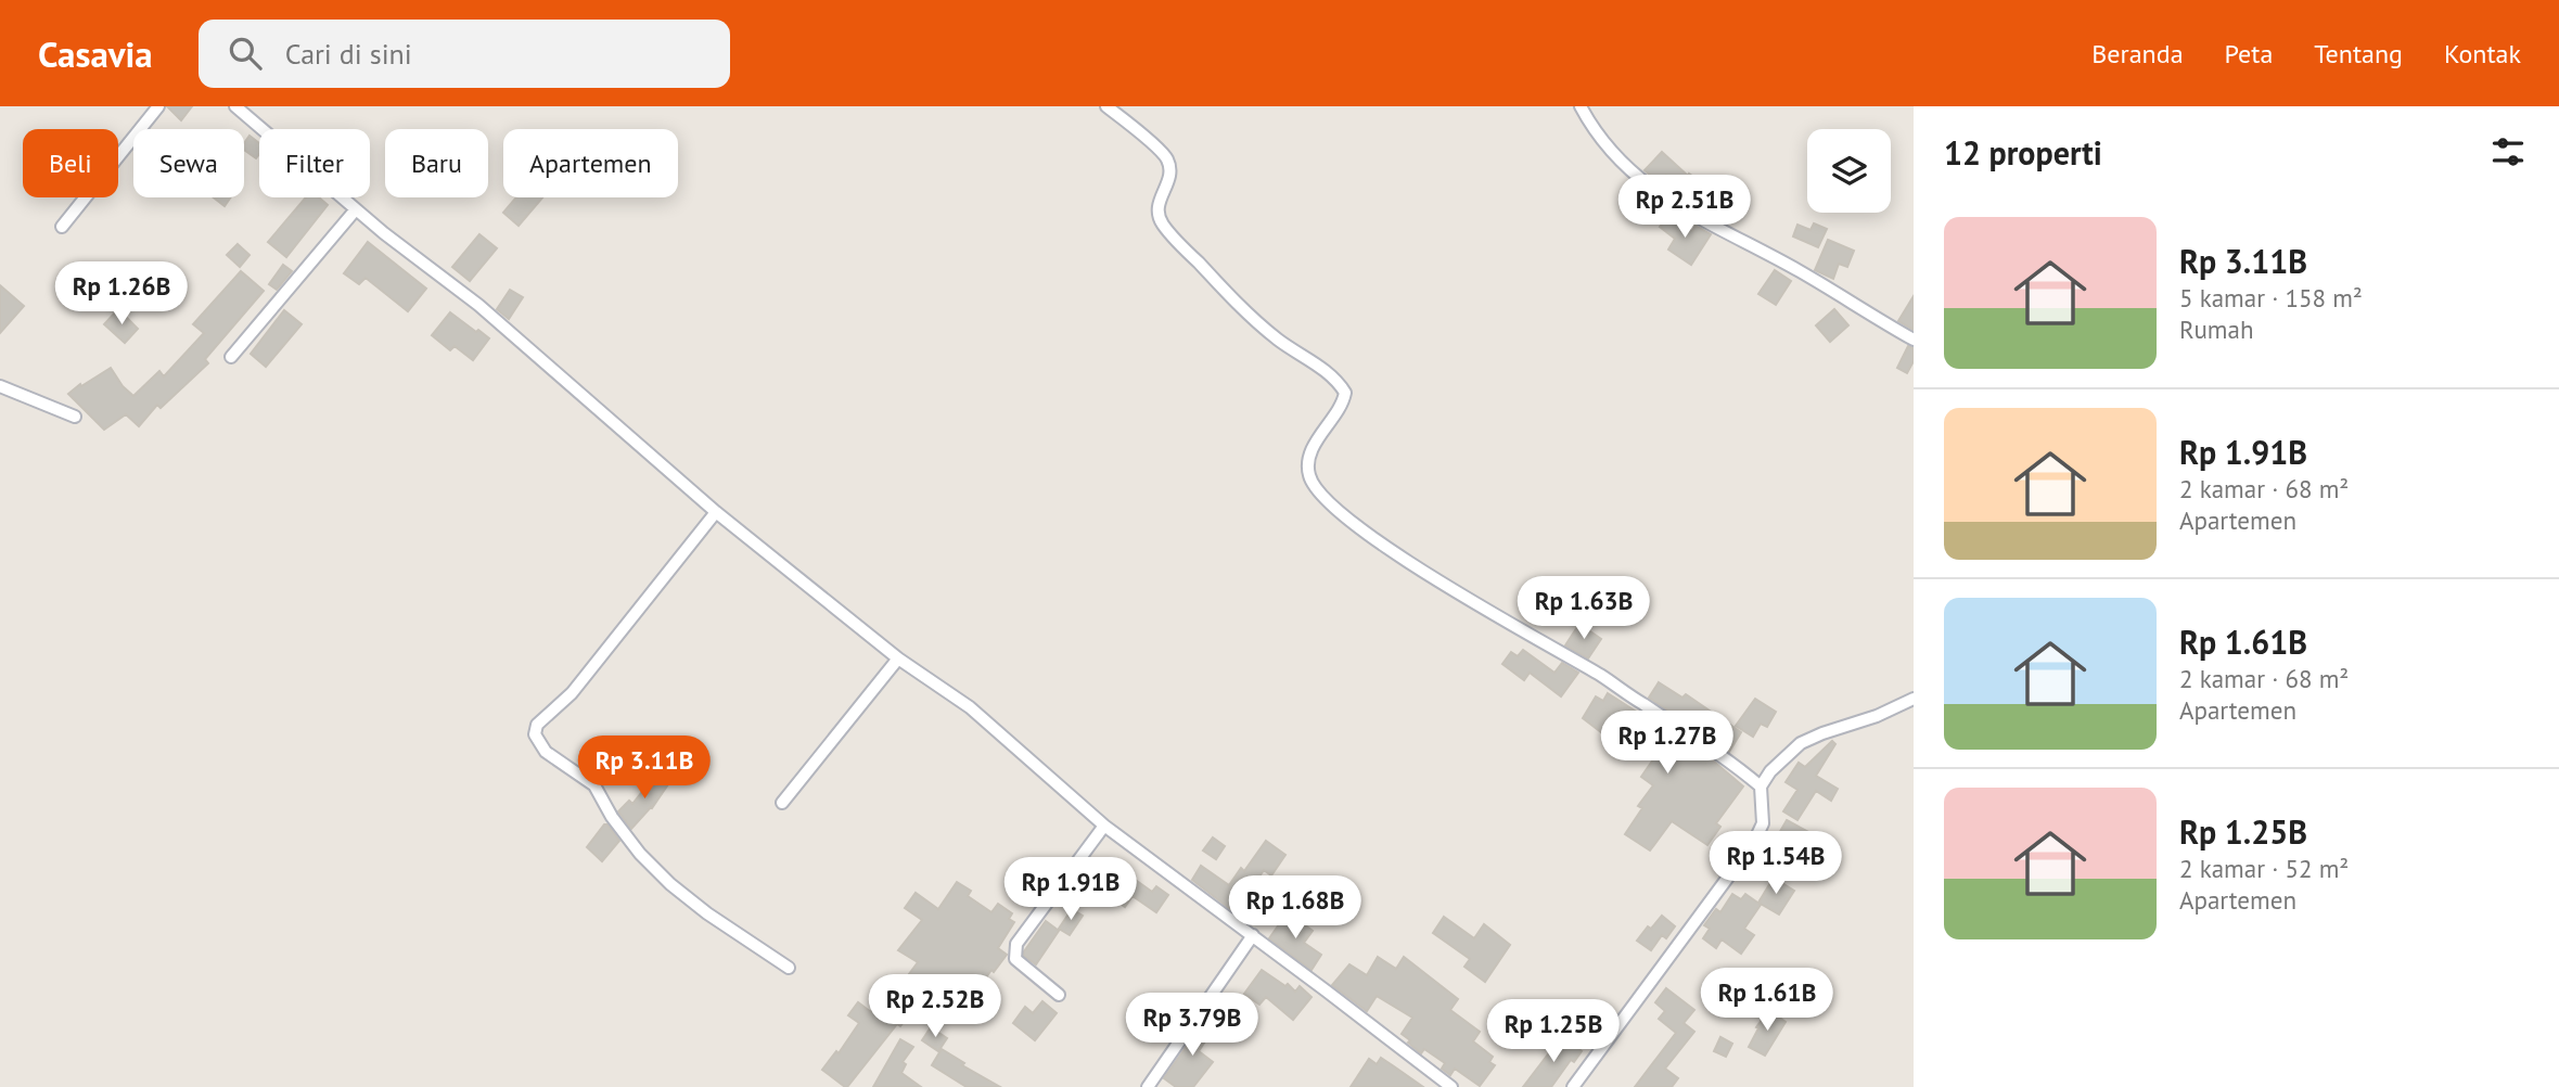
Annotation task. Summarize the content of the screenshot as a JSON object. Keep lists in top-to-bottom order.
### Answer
{
  "page": {
    "header": "Casavia",
    "search": "Cari di sini",
    "nav": [
      "Beranda",
      "Peta",
      "Tentang",
      "Kontak"
    ],
    "heading": "12 properti",
    "chip": [
      "Beli",
      "Sewa",
      "Filter",
      "Baru",
      "Apartemen"
    ],
    "price": [
      "Rp 2.51B",
      "Rp 1.26B",
      "Rp 1.63B",
      "Rp 1.27B",
      "Rp 3.11B",
      "Rp 1.54B",
      "Rp 1.91B",
      "Rp 1.68B",
      "Rp 1.61B",
      "Rp 2.52B",
      "Rp 3.79B",
      "Rp 1.25B"
    ],
    "list": [
      {
        "name": "Rp 3.11B",
        "note": "5 kamar · 158 m² · Rumah"
      },
      {
        "name": "Rp 1.91B",
        "note": "2 kamar · 68 m² · Apartemen"
      },
      {
        "name": "Rp 1.61B",
        "note": "2 kamar · 68 m² · Apartemen"
      },
      {
        "name": "Rp 1.25B",
        "note": "2 kamar · 52 m² · Apartemen"
      }
    ]
  }
}
